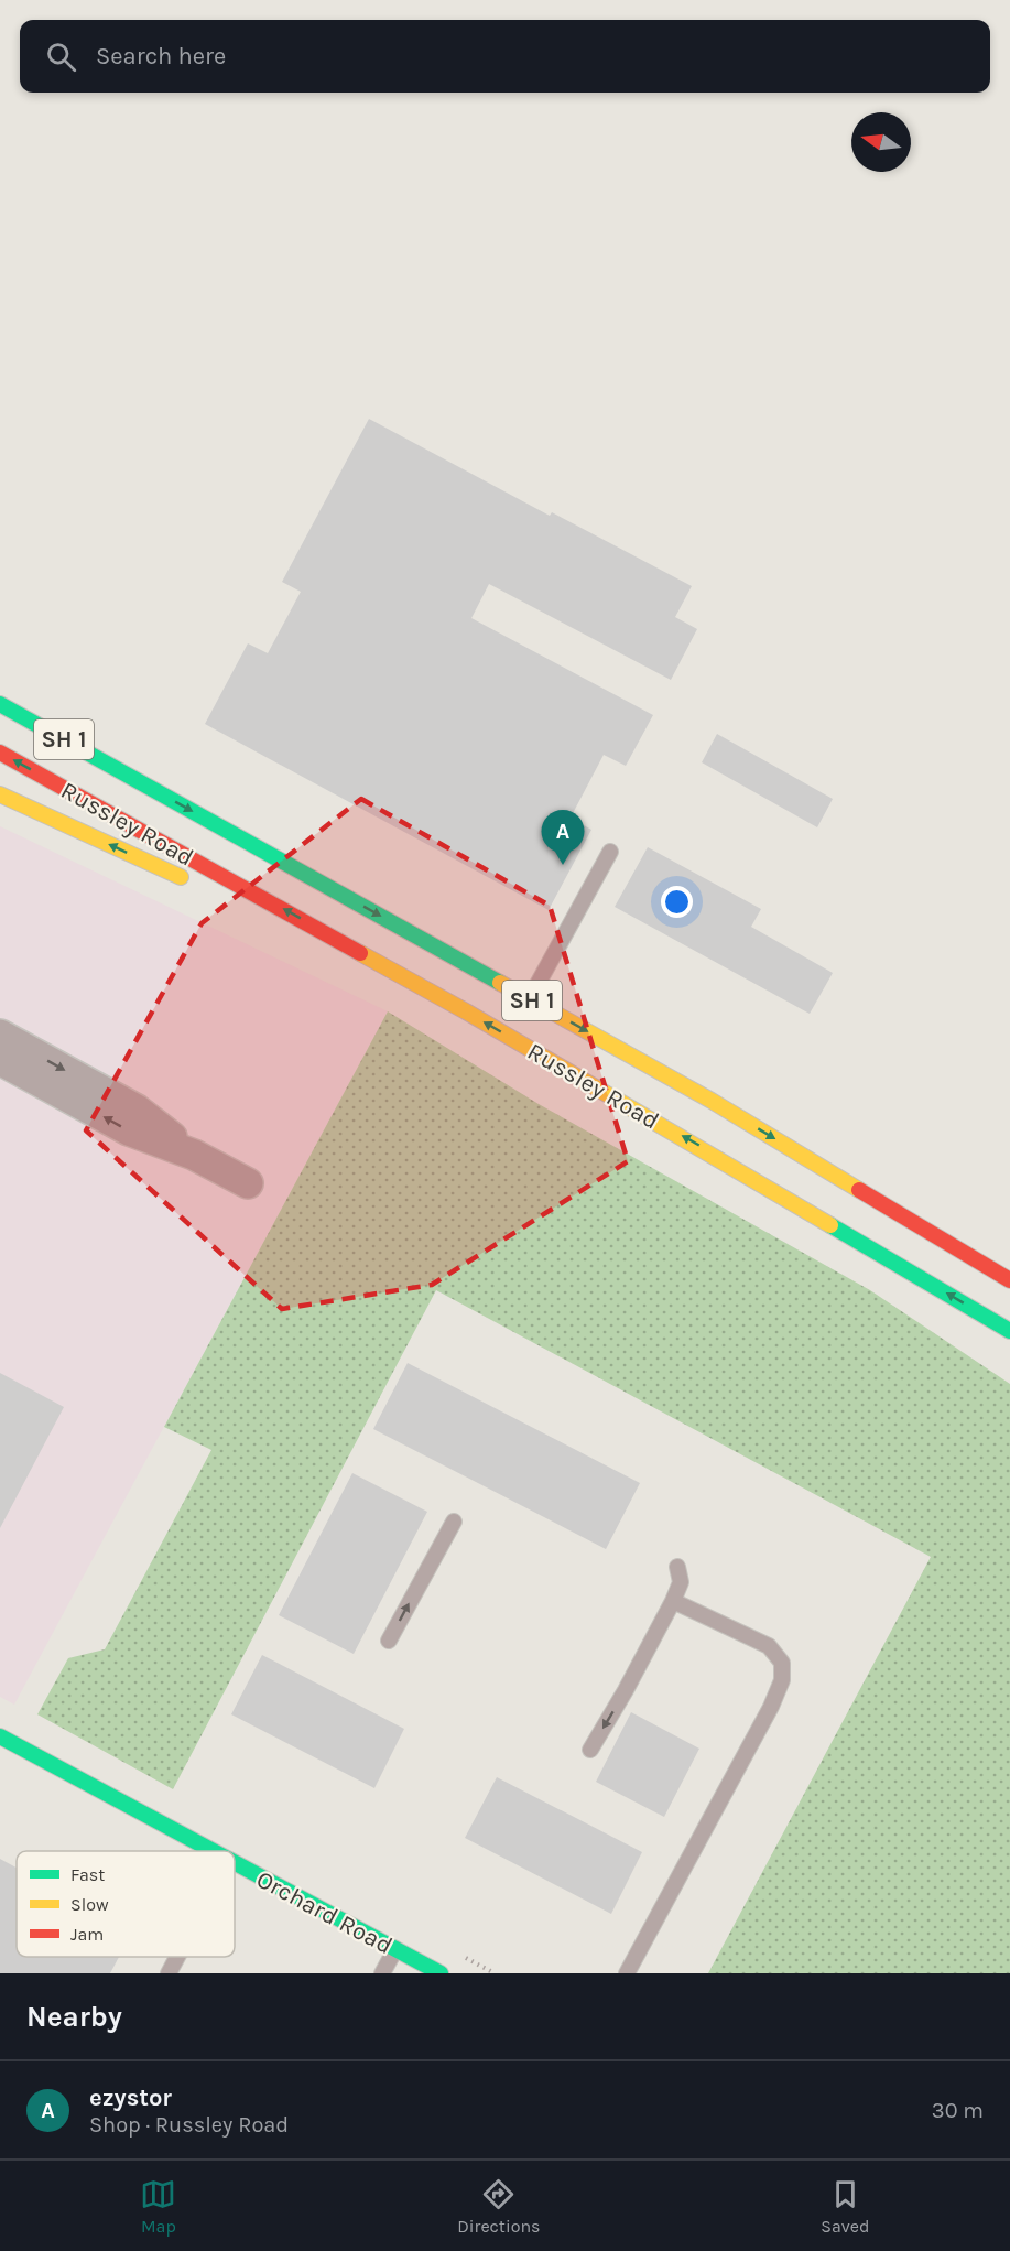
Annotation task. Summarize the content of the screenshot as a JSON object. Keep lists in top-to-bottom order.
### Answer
{
  "streets": {
    "main road": ["SH 1", "Russley Road", "Orchard Road"]
  },
  "legend": ["Fast", "Slow", "Jam"],
  "north": "left",
  "page": {
    "search": "Search here",
    "pins": "A",
    "heading": "Nearby",
    "list": [
      {
        "mark": "A",
        "name": "ezystor",
        "note": "Shop · Russley Road",
        "value": "30 m"
      }
    ],
    "nav": ["Map", "Directions", "Saved"]
  }
}
